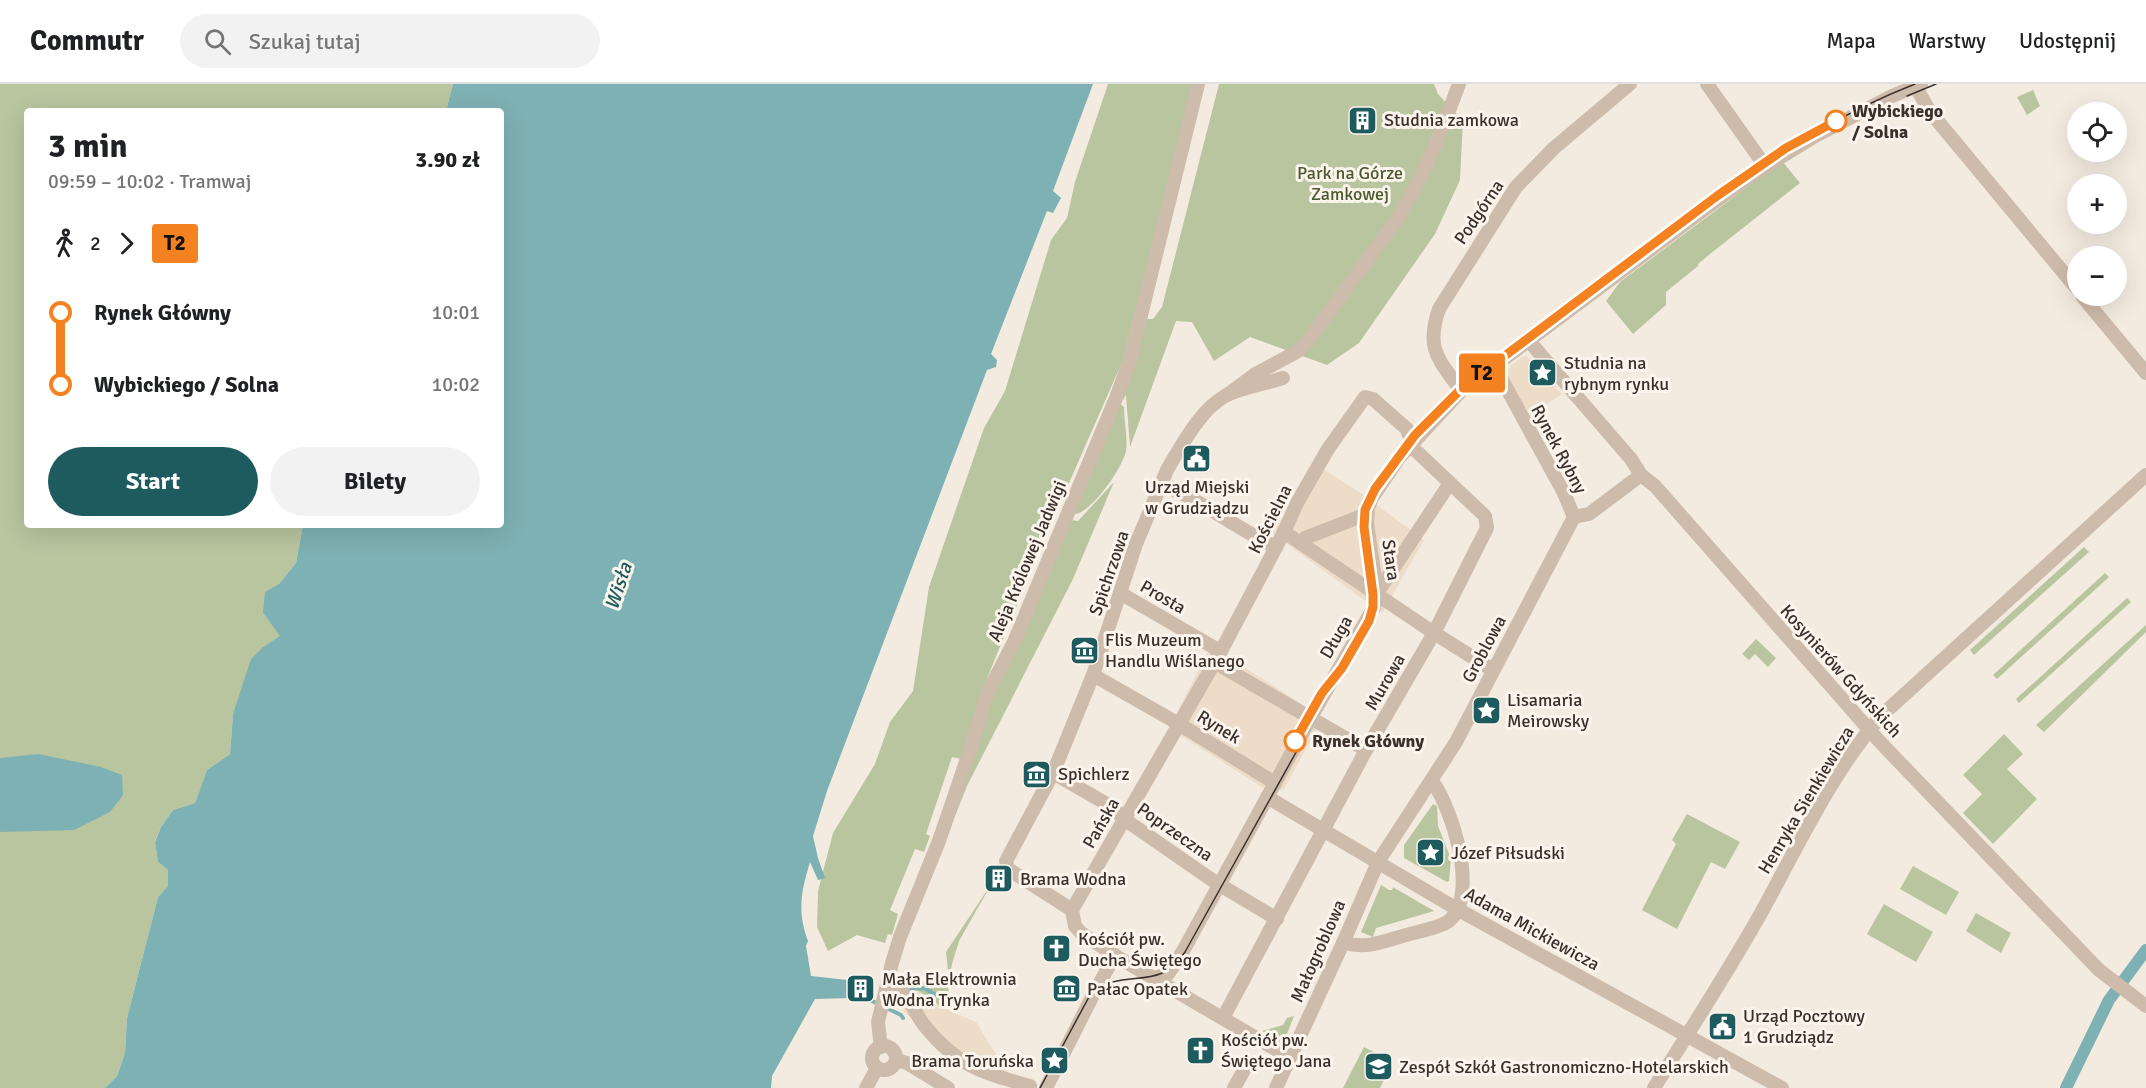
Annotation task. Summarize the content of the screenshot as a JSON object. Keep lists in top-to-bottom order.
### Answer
{
  "streets": {
    "street": [
      "Podgórna",
      "Rynek Rybny",
      "Kościelna",
      "Stara",
      "Aleja Królowej Jadwigi",
      "Spichrzowa",
      "Prosta",
      "Długa",
      "Groblowa",
      "Kosynierów Gdyńskich",
      "Murowa",
      "Rynek",
      "Henryka Sienkiewicza",
      "Pańska",
      "Poprzeczna",
      "Adama Mickiewicza",
      "Małogroblowa"
    ]
  },
  "crossings": [
    ["Rynek Rybny", "Groblowa"],
    ["Kościelna", "Prosta"],
    ["Kościelna", "Murowa"],
    ["Kościelna", "Rynek"],
    ["Stara", "Długa"],
    ["Spichrzowa", "Prosta"],
    ["Spichrzowa", "Pańska"],
    ["Spichrzowa", "Poprzeczna"],
    ["Prosta", "Rynek"],
    ["Długa", "Murowa"],
    ["Groblowa", "Adama Mickiewicza"],
    ["Groblowa", "Małogroblowa"],
    ["Kosynierów Gdyńskich", "Henryka Sienkiewicza"],
    ["Murowa", "Poprzeczna"],
    ["Murowa", "Adama Mickiewicza"],
    ["Rynek", "Pańska"],
    ["Rynek", "Adama Mickiewicza"],
    ["Henryka Sienkiewicza", "Adama Mickiewicza"],
    ["Pańska", "Poprzeczna"],
    ["Adama Mickiewicza", "Małogroblowa"]
  ],
  "water": ["Wisła"],
  "parks": ["Park na Górze Zamkowej"],
  "places": {
    "building": ["Studnia zamkowa", "Brama Wodna", "Mała Elektrownia Wodna Trynka"],
    "other": ["Wybickiego / Solna", "Rynek Główny"],
    "place": [
      "Studnia na rybnym rynku",
      "Lisamaria Meirowsky",
      "Józef Piłsudski",
      "Brama Toruńska"
    ],
    "public building": ["Urząd Miejski w Grudziądzu", "Urząd Pocztowy 1 Grudziądz"],
    "museum": ["Flis Muzeum Handlu Wiślanego", "Spichlerz", "Pałac Opatek"],
    "church": ["Kościół pw. Ducha Świętego", "Kościół pw. Świętego Jana"],
    "school or university": ["Zespół Szkół Gastronomiczno-Hotelarskich"]
  },
  "lines": ["tram line T2"],
  "page": {
    "header": "Commutr",
    "search": "Szukaj tutaj",
    "nav": ["Mapa", "Warstwy", "Udostępnij"],
    "on_map": "T2",
    "map_buttons": ["+", "−"],
    "heading": ["3 min", "09:59 – 10:02 · Tramwaj", "3.90 zł"],
    "legs": ["2", "T2"],
    "list": [
      {
        "name": "Rynek Główny",
        "value": "10:01"
      },
      {
        "name": "Wybickiego / Solna",
        "value": "10:02"
      }
    ],
    "buttons": ["Start", "Bilety"]
  }
}
